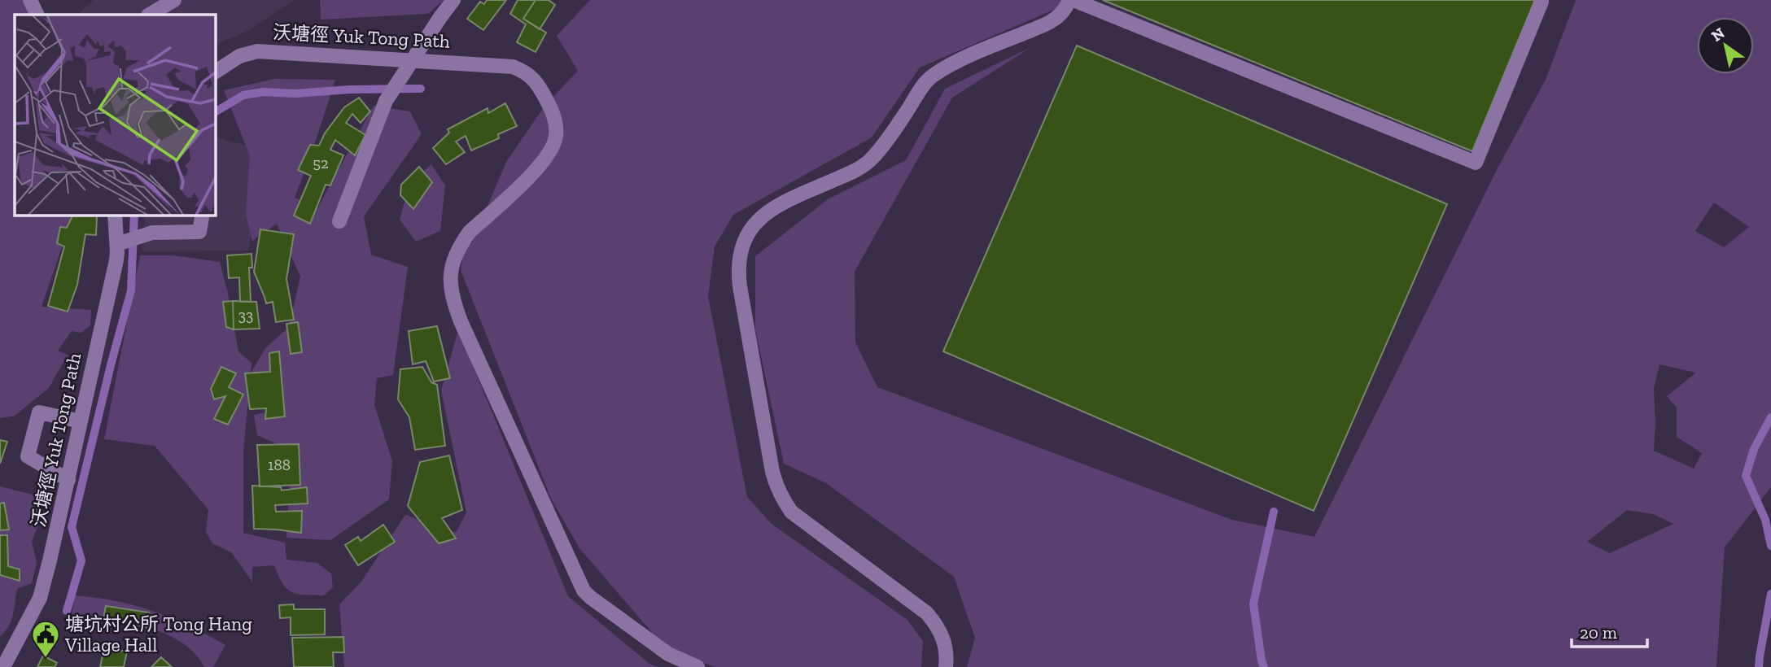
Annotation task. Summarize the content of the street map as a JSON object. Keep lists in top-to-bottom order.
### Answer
{
  "streets": {
    "street": ["沃塘徑 Yuk Tong Path"]
  },
  "places": {
    "public building": ["塘坑村公所 Tong Hang Village Hall"]
  },
  "house_numbers": ["52", "33", "188"],
  "scale_bar": "20 m",
  "north": "top left"
}
